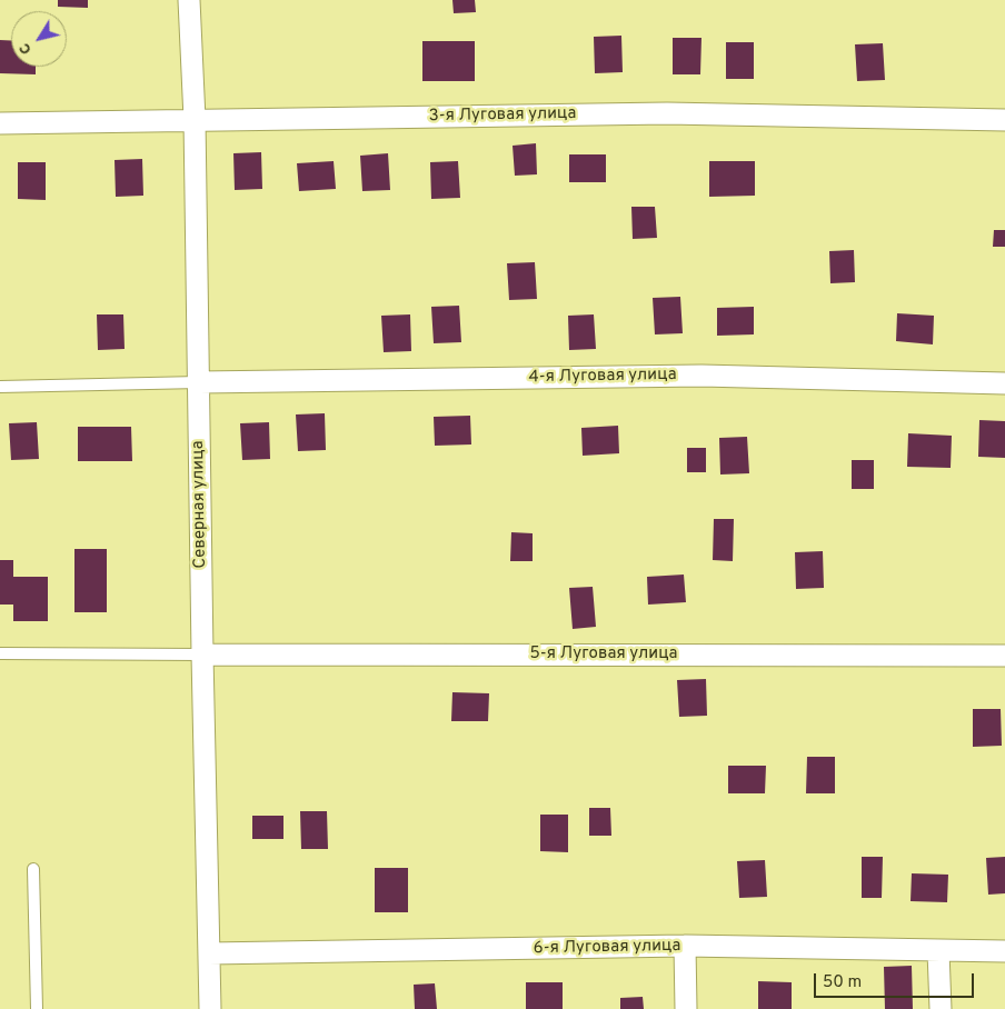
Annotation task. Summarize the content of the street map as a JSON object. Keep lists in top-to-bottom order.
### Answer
{
  "streets": {
    "street": [
      "3-я Луговая улица",
      "4-я Луговая улица",
      "Северная улица",
      "5-я Луговая улица",
      "6-я Луговая улица"
    ]
  },
  "crossings": [
    ["3-я Луговая улица", "Северная улица"],
    ["4-я Луговая улица", "Северная улица"],
    ["Северная улица", "5-я Луговая улица"],
    ["Северная улица", "6-я Луговая улица"]
  ],
  "scale_bar": "50 m",
  "north": "bottom left"
}
